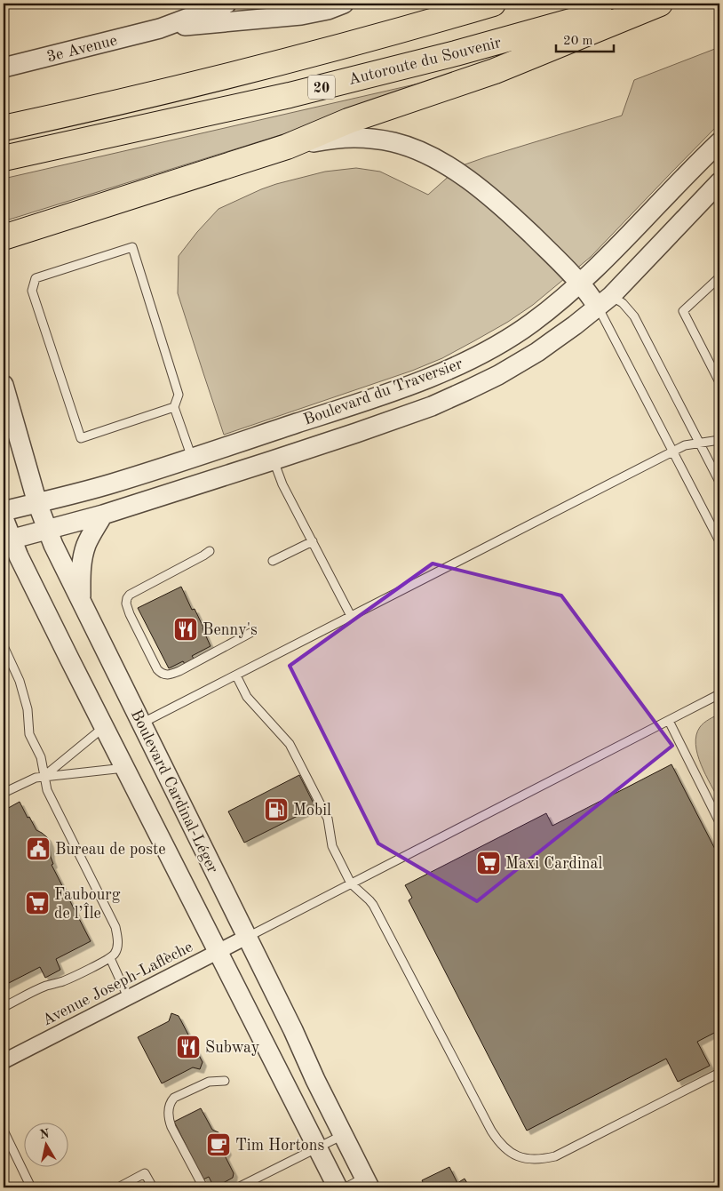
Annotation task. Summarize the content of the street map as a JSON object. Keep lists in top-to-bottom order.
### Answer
{
  "streets": {
    "highway": ["Autoroute du Souvenir", "20"],
    "street": [
      "3e Avenue",
      "Boulevard du Traversier",
      "Boulevard Cardinal-Léger",
      "Avenue Joseph-Laflèche"
    ]
  },
  "crossings": [
    ["Boulevard du Traversier", "Boulevard Cardinal-Léger"],
    ["Boulevard Cardinal-Léger", "Avenue Joseph-Laflèche"]
  ],
  "places": {
    "restaurant": ["Benny's", "Subway"],
    "fuel station": ["Mobil"],
    "public building": ["Bureau de poste"],
    "supermarket": ["Maxi Cardinal", "Faubourg de l’Île"],
    "cafe": ["Tim Hortons"]
  },
  "scale_bar": "20 m",
  "north": "top"
}
